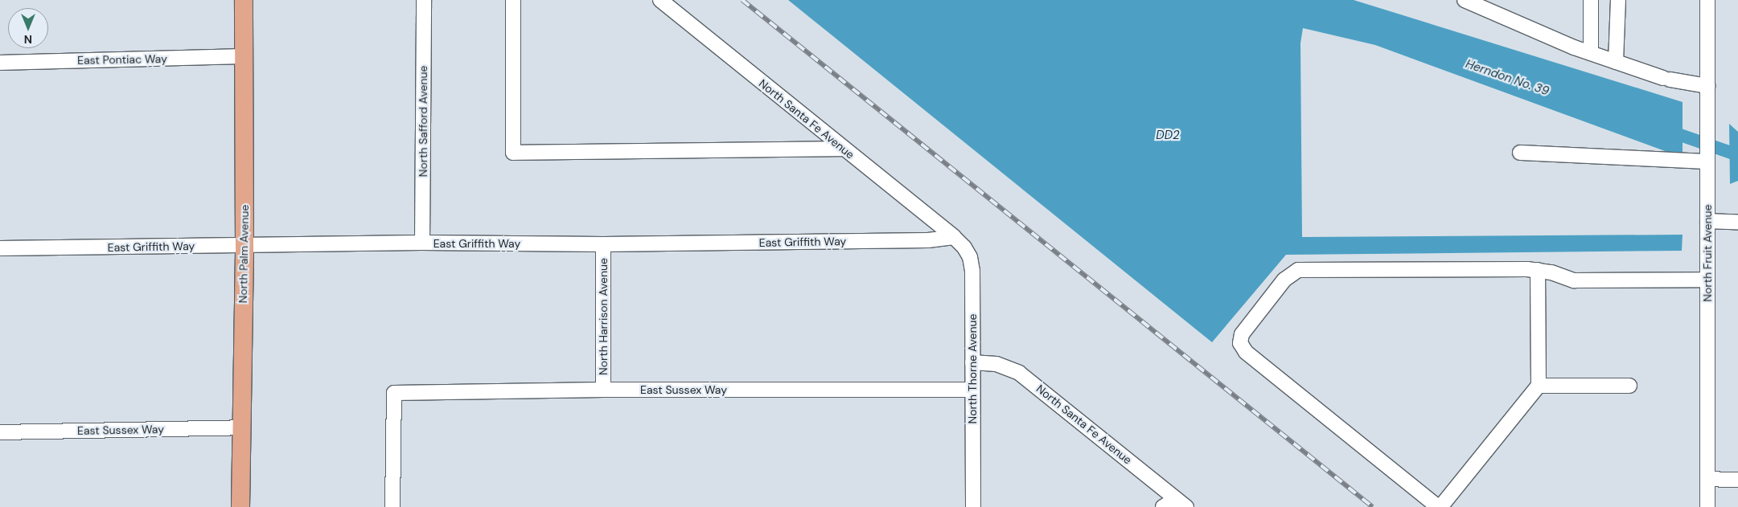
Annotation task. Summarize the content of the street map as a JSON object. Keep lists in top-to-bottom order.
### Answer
{
  "streets": {
    "main road": ["North Palm Avenue"],
    "street": [
      "East Pontiac Way",
      "North Santa Fe Avenue",
      "North Safford Avenue",
      "East Griffith Way",
      "North Fruit Avenue",
      "North Harrison Avenue",
      "North Thorne Avenue",
      "East Sussex Way"
    ]
  },
  "crossings": [
    ["East Pontiac Way", "North Palm Avenue"],
    ["North Santa Fe Avenue", "East Griffith Way"],
    ["North Santa Fe Avenue", "North Thorne Avenue"],
    ["North Safford Avenue", "East Griffith Way"],
    ["East Griffith Way", "North Palm Avenue"],
    ["East Griffith Way", "North Harrison Avenue"],
    ["East Griffith Way", "North Thorne Avenue"],
    ["North Palm Avenue", "East Sussex Way"],
    ["North Harrison Avenue", "East Sussex Way"],
    ["North Thorne Avenue", "East Sussex Way"]
  ],
  "water": ["Herndon No. 39", "DD2"],
  "north": "bottom"
}
